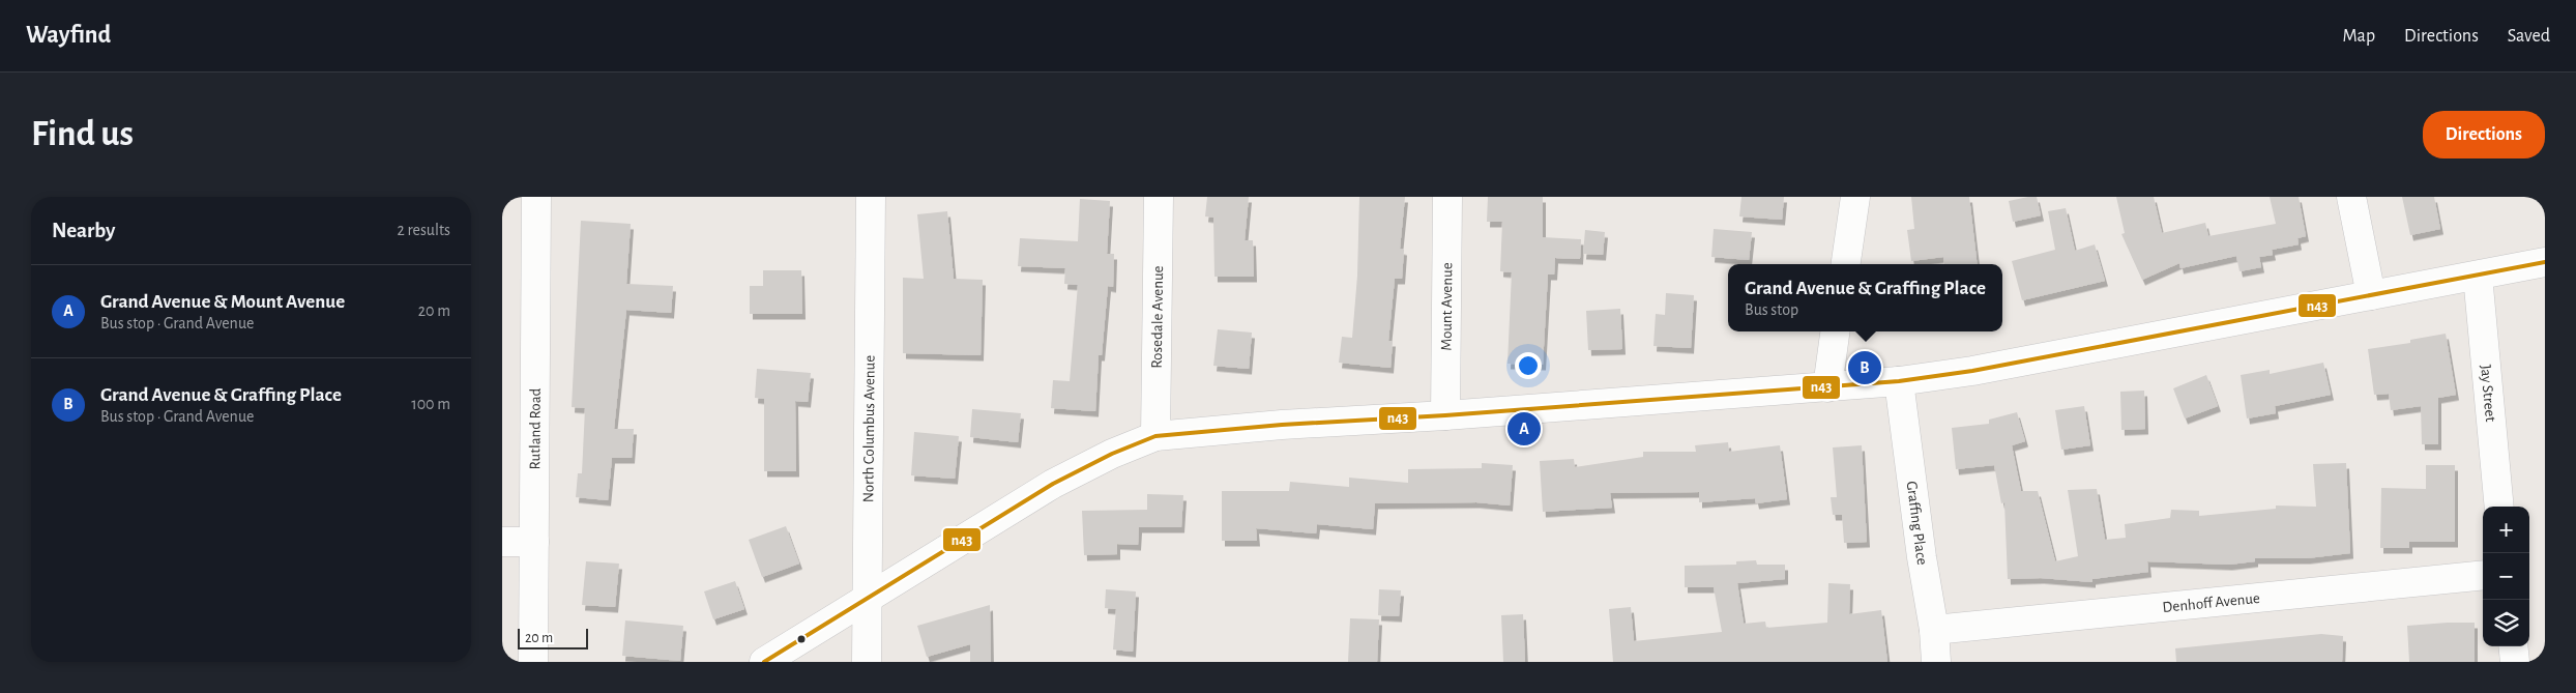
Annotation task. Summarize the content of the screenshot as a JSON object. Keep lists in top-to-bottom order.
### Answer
{
  "streets": {
    "street": [
      "Mount Avenue",
      "Rosedale Avenue",
      "Jay Street",
      "Rutland Road",
      "North Columbus Avenue",
      "Graffing Place",
      "Denhoff Avenue"
    ]
  },
  "crossings": [
    ["Graffing Place", "Denhoff Avenue"]
  ],
  "lines": ["transit line n43"],
  "scale_bar": "20 m",
  "page": {
    "header": "Wayfind",
    "nav": ["Map", "Directions", "Saved"],
    "buttons": "Directions",
    "title": "Find us",
    "heading": ["Nearby", "2 results"],
    "list": [
      {
        "mark": "A",
        "name": "Grand Avenue & Mount Avenue",
        "note": "Bus stop · Grand Avenue",
        "value": "20 m"
      },
      {
        "mark": "B",
        "name": "Grand Avenue & Graffing Place",
        "note": "Bus stop · Grand Avenue",
        "value": "100 m"
      }
    ],
    "popup": ["Grand Avenue & Graffing Place", "Bus stop"],
    "pins": ["B", "A"],
    "map_buttons": ["+", "−"],
    "scale": "20 m"
  }
}
